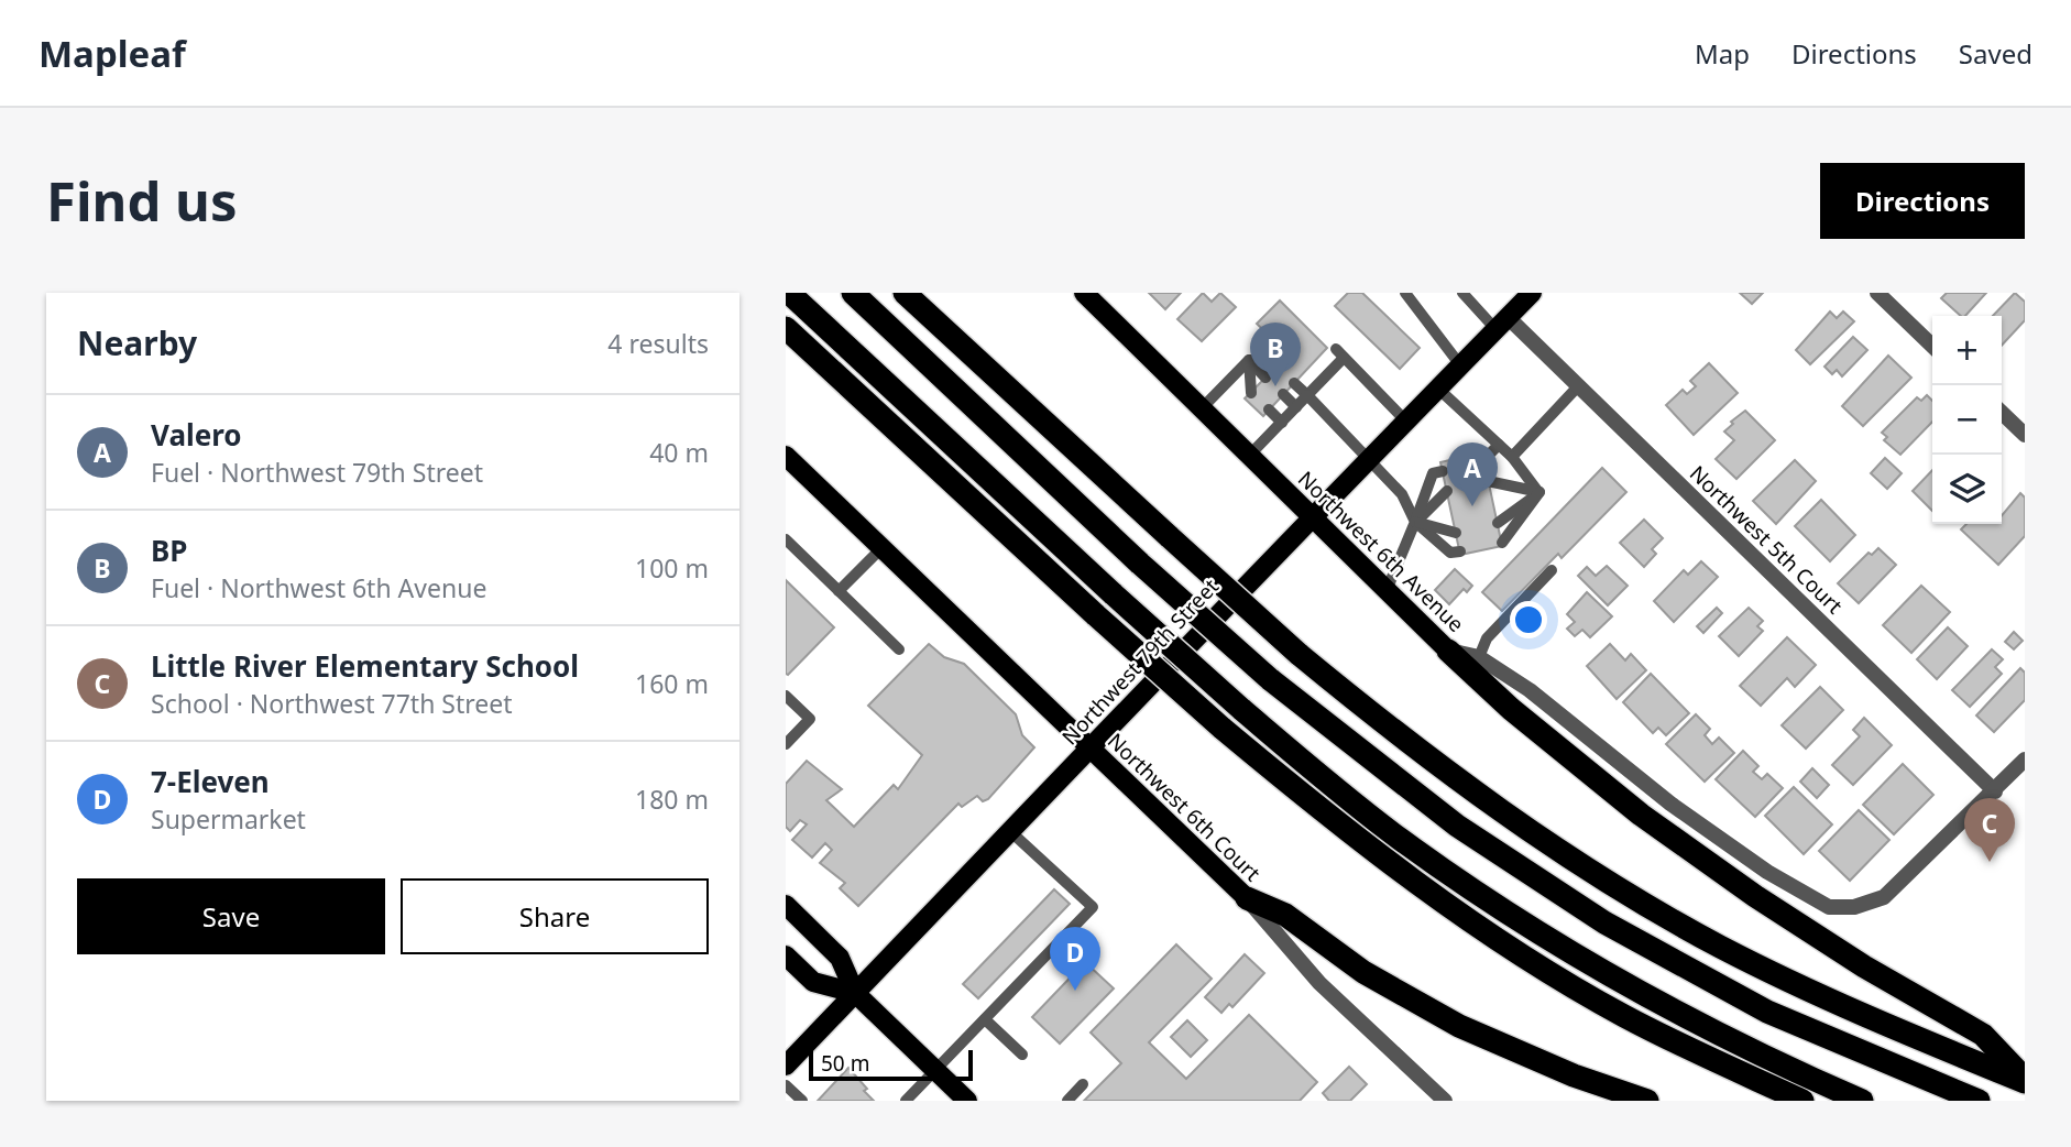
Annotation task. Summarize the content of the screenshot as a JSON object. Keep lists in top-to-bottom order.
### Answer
{
  "streets": {
    "main road": ["Northwest 6th Avenue", "Northwest 79th Street", "Northwest 6th Court"],
    "street": ["Northwest 5th Court"]
  },
  "crossings": [
    ["Northwest 5th Court", "Northwest 6th Avenue"],
    ["Northwest 5th Court", "Northwest 79th Street"],
    ["Northwest 6th Avenue", "Northwest 79th Street"],
    ["Northwest 79th Street", "Northwest 6th Court"]
  ],
  "scale_bar": "50 m",
  "page": {
    "header": "Mapleaf",
    "nav": ["Map", "Directions", "Saved"],
    "buttons": [
      "Directions",
      ["Save", "Share"]
    ],
    "title": "Find us",
    "heading": ["Nearby", "4 results"],
    "map_buttons": ["+", "−"],
    "pins": [
      "B",
      "A",
      "C",
      "D"
    ],
    "list": [
      {
        "mark": "A",
        "name": "Valero",
        "note": "Fuel · Northwest 79th Street",
        "value": "40 m"
      },
      {
        "mark": "B",
        "name": "BP",
        "note": "Fuel · Northwest 6th Avenue",
        "value": "100 m"
      },
      {
        "mark": "C",
        "name": "Little River Elementary School",
        "note": "School · Northwest 77th Street",
        "value": "160 m"
      },
      {
        "mark": "D",
        "name": "7-Eleven",
        "note": "Supermarket",
        "value": "180 m"
      }
    ],
    "scale": "50 m"
  }
}
